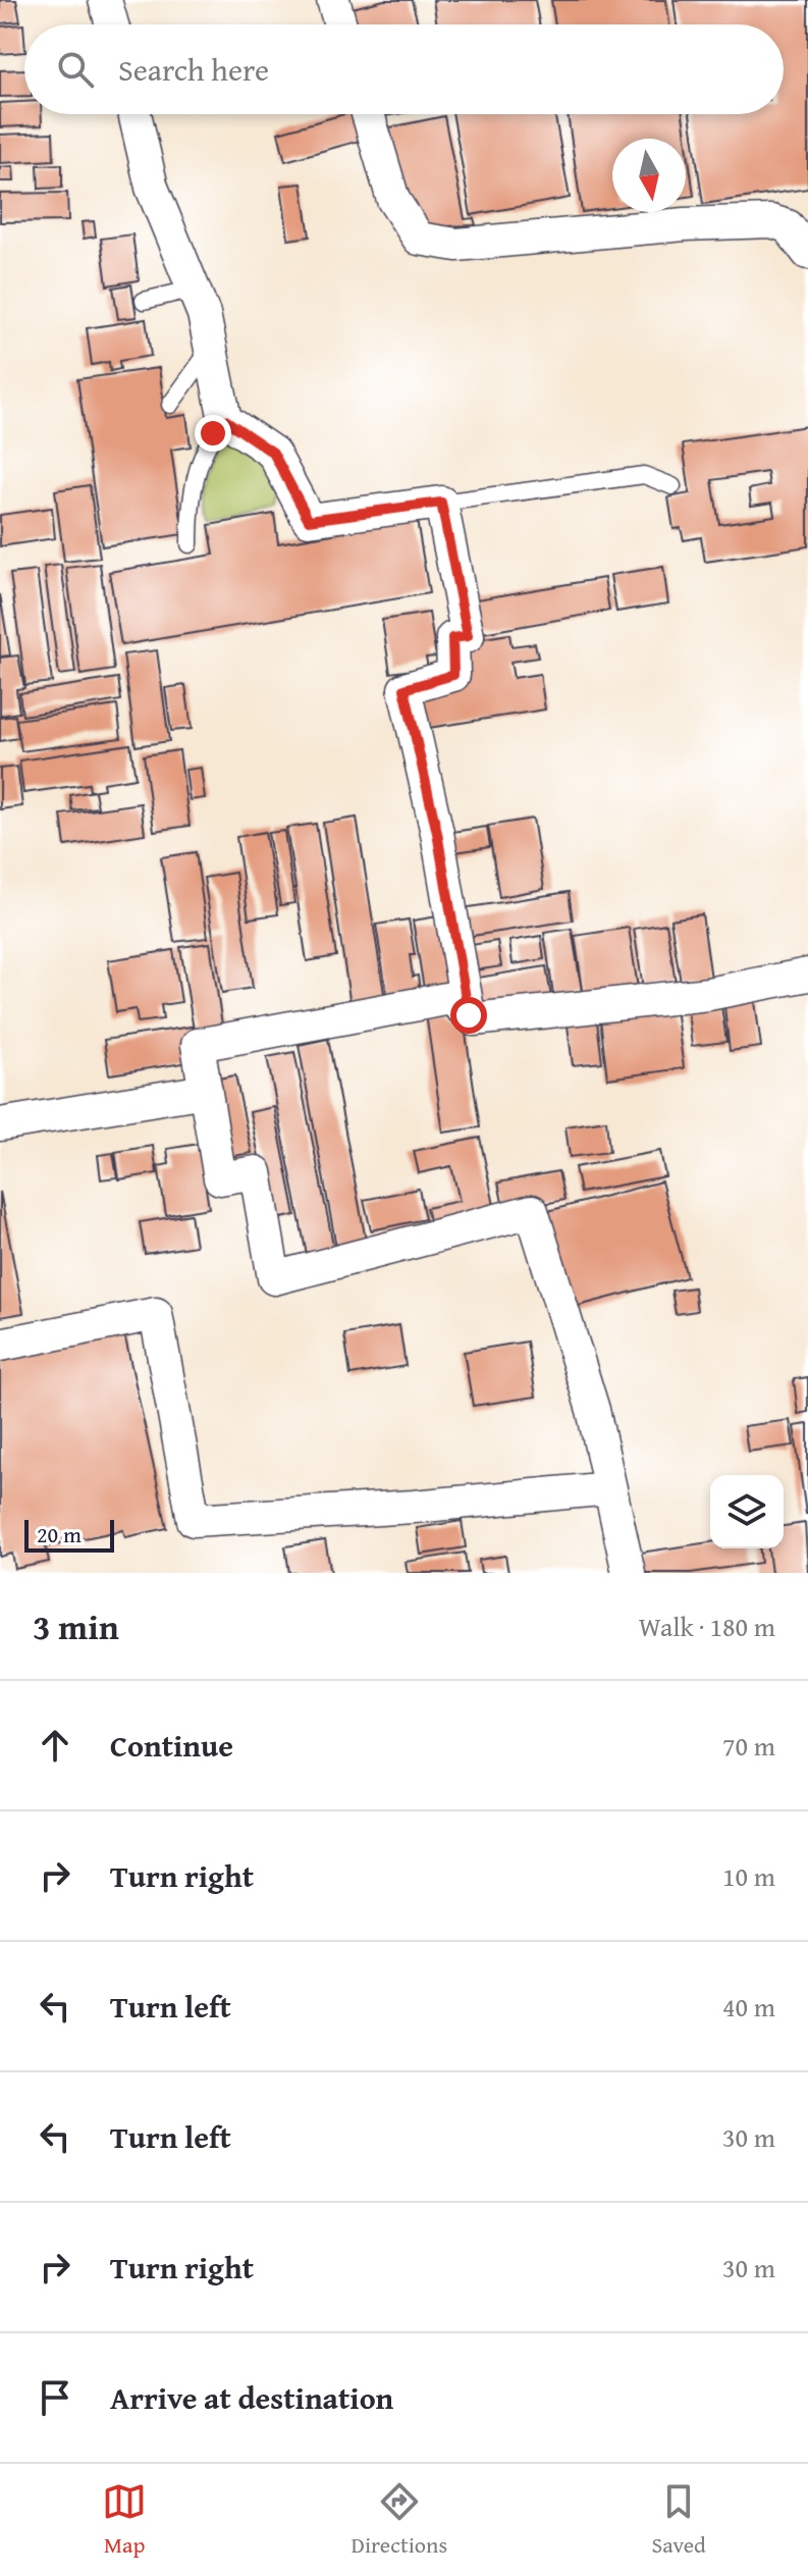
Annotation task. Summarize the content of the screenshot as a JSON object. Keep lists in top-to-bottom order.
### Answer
{
  "scale_bar": "20 m",
  "north": "bottom",
  "page": {
    "search": "Search here",
    "scale": "20 m",
    "heading": ["3 min", "Walk · 180 m"],
    "list": [
      ["Continue", "70 m"],
      ["Turn right", "10 m"],
      ["Turn left", "40 m"],
      ["Turn left", "30 m"],
      ["Turn right", "30 m"],
      "Arrive at destination"
    ],
    "nav": ["Map", "Directions", "Saved"]
  }
}
